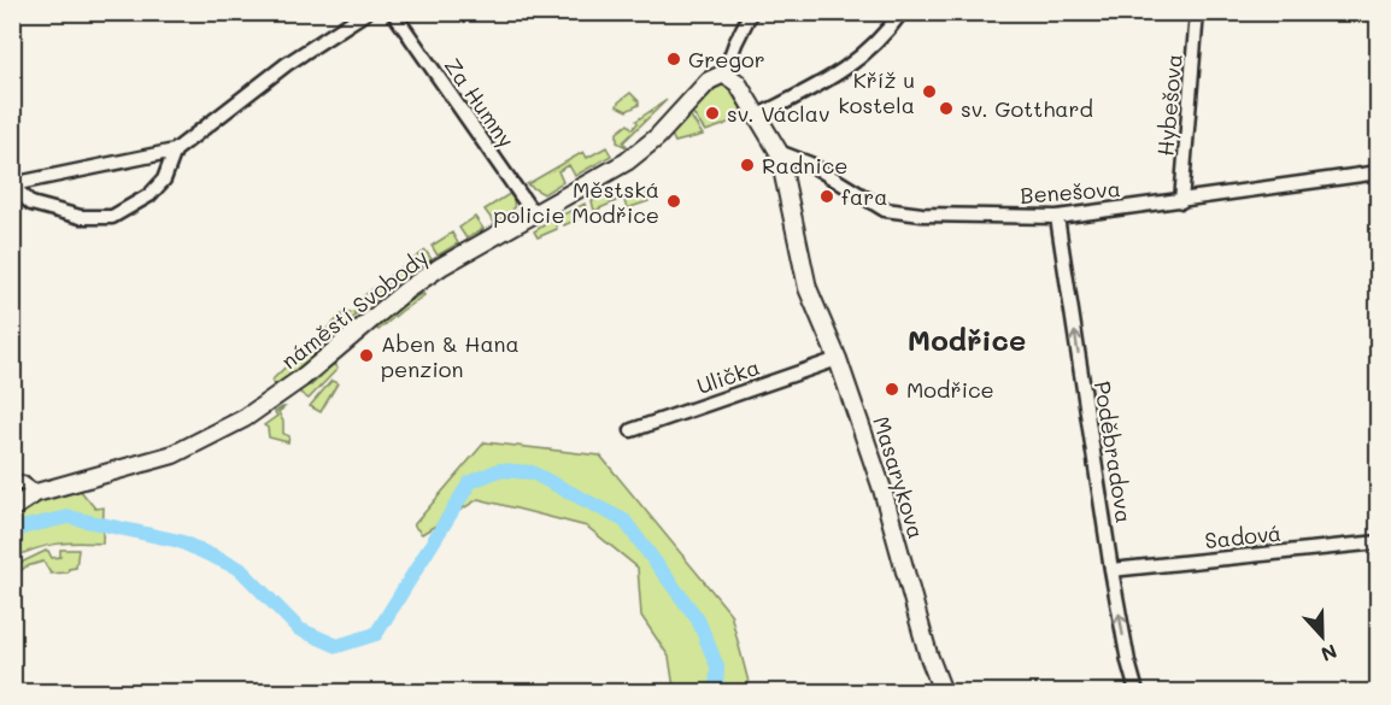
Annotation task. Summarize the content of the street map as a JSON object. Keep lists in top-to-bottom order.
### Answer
{
  "streets": {
    "street": [
      "Za Humny",
      "Hybešova",
      "Benešova",
      "náměstí Svobody",
      "Ulička",
      "Poděbradova",
      "Masarykova",
      "Sadová"
    ]
  },
  "crossings": [
    ["Za Humny", "náměstí Svobody"],
    ["Hybešova", "Benešova"],
    ["Benešova", "Poděbradova"],
    ["Benešova", "Masarykova"],
    ["Ulička", "Masarykova"],
    ["Poděbradova", "Sadová"]
  ],
  "one_way": ["Poděbradova"],
  "districts": ["Modřice"],
  "places": [
    "Gregor",
    "Kříž u kostela",
    "sv. Gotthard",
    "sv. Václav",
    "Radnice",
    "fara",
    "Městská policie Modřice",
    "Aben & Hana penzion",
    "Modřice"
  ],
  "north": "bottom"
}
